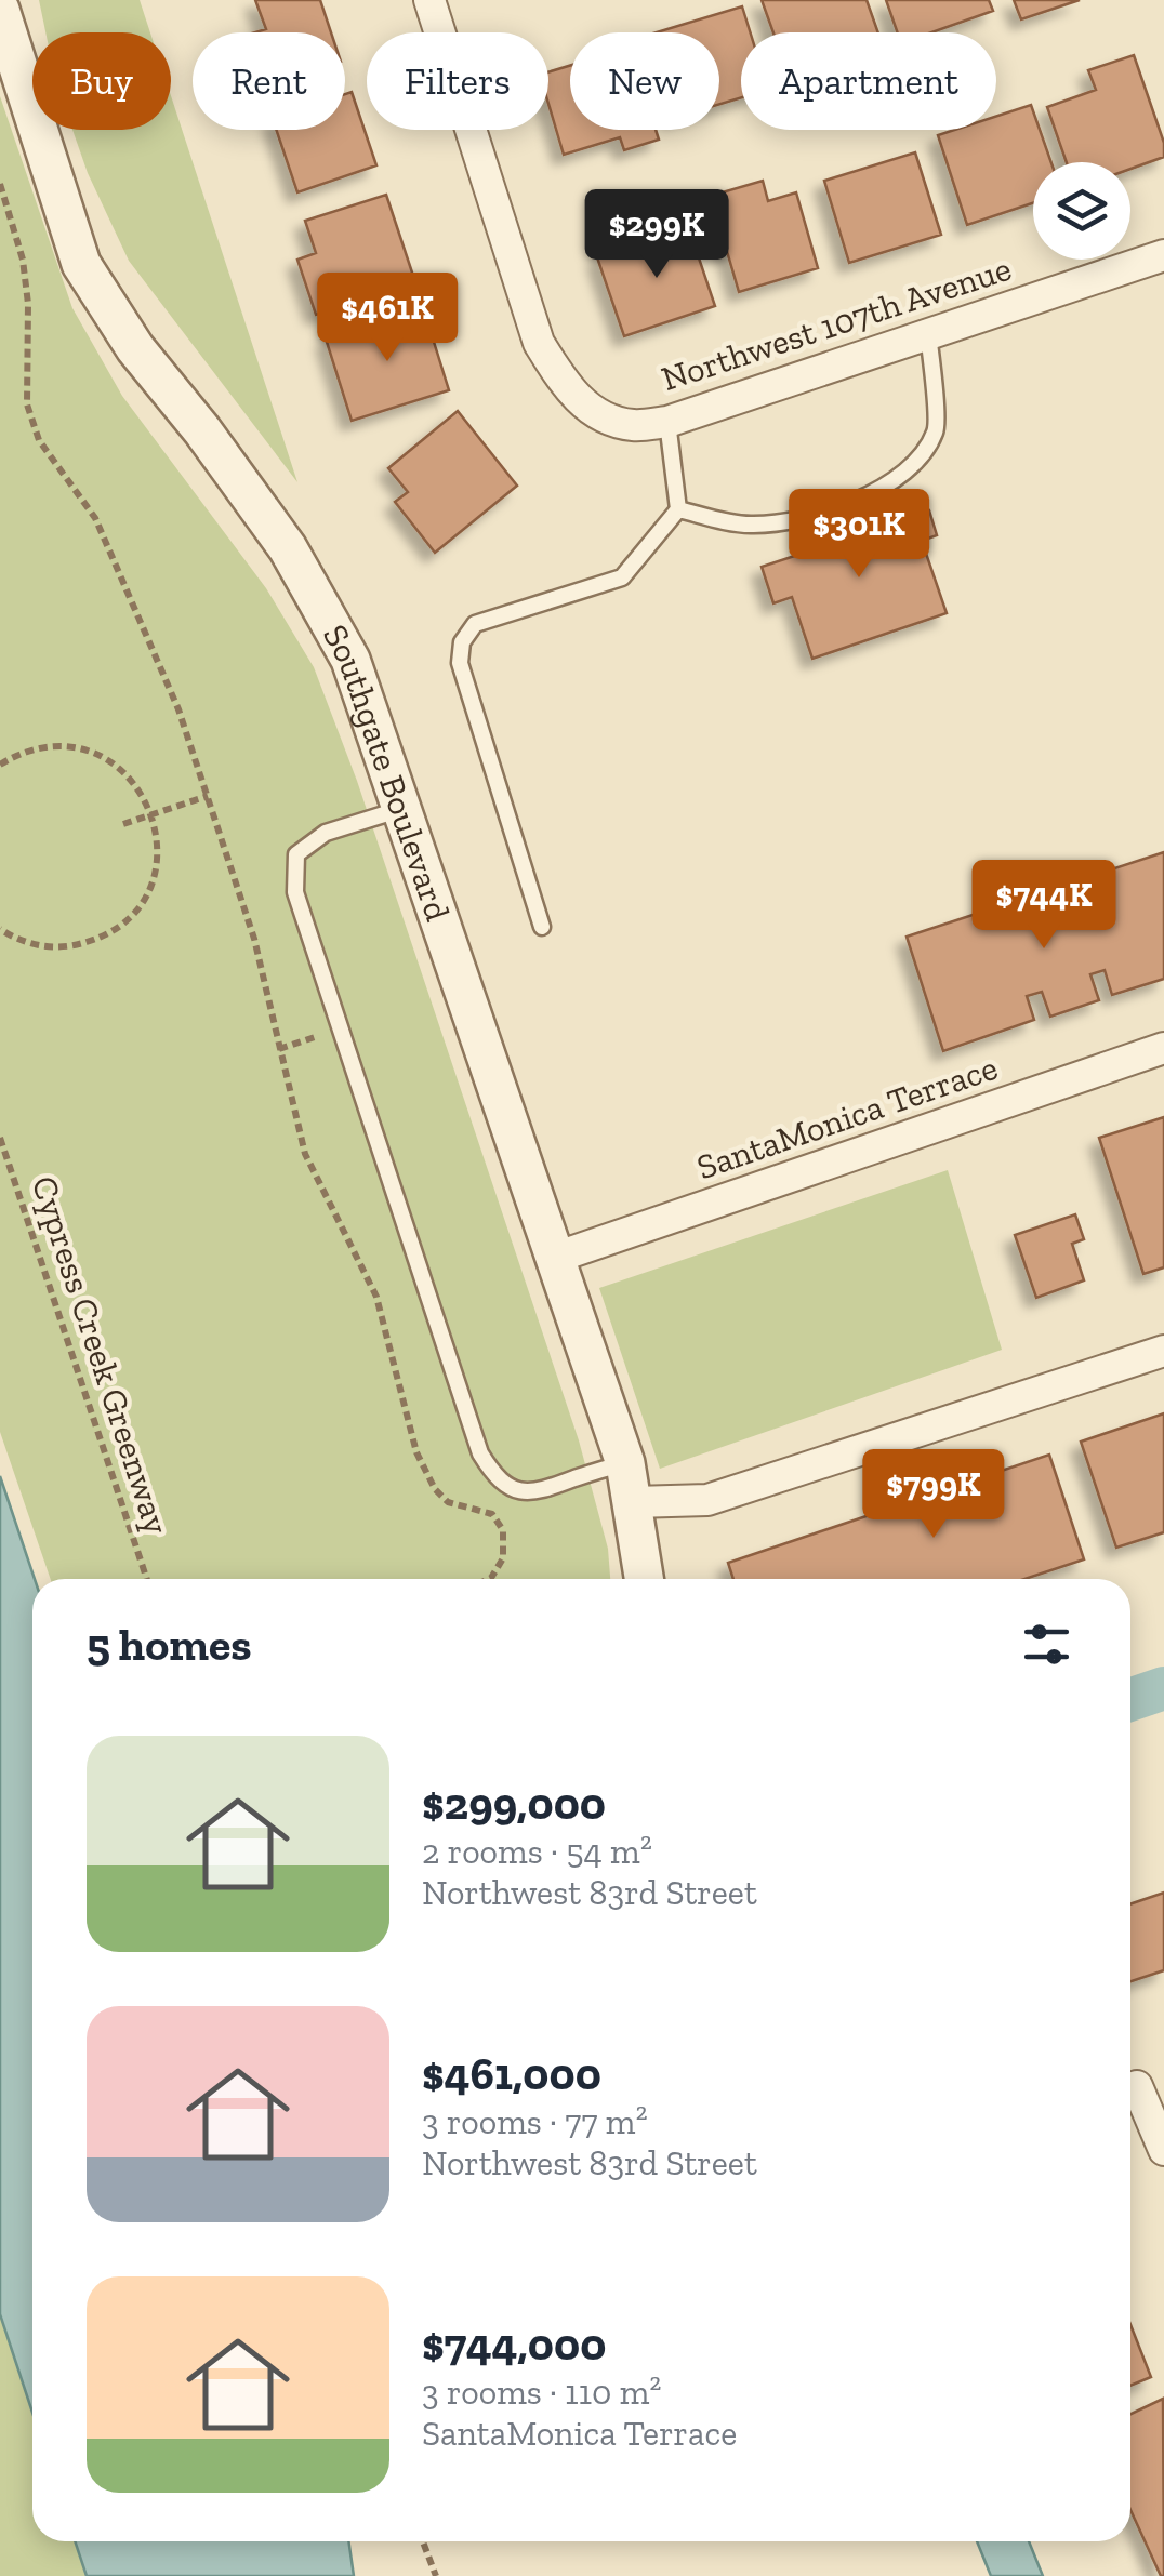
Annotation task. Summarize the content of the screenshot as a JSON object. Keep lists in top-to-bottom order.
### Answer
{
  "streets": {
    "street": ["Northwest 107th Avenue", "Southgate Boulevard", "SantaMonica Terrace"],
    "path": ["Cypress Creek Greenway"]
  },
  "crossings": [
    ["Southgate Boulevard", "SantaMonica Terrace"]
  ],
  "page": {
    "chip": [
      "Buy",
      "Rent",
      "Filters",
      "New",
      "Apartment"
    ],
    "price": [
      "$299K",
      "$461K",
      "$301K",
      "$744K",
      "$799K"
    ],
    "heading": "5 homes",
    "list": [
      {
        "name": "$299,000",
        "note": "2 rooms · 54 m² · Northwest 83rd Street"
      },
      {
        "name": "$461,000",
        "note": "3 rooms · 77 m² · Northwest 83rd Street"
      },
      {
        "name": "$744,000",
        "note": "3 rooms · 110 m² · SantaMonica Terrace"
      }
    ]
  }
}
